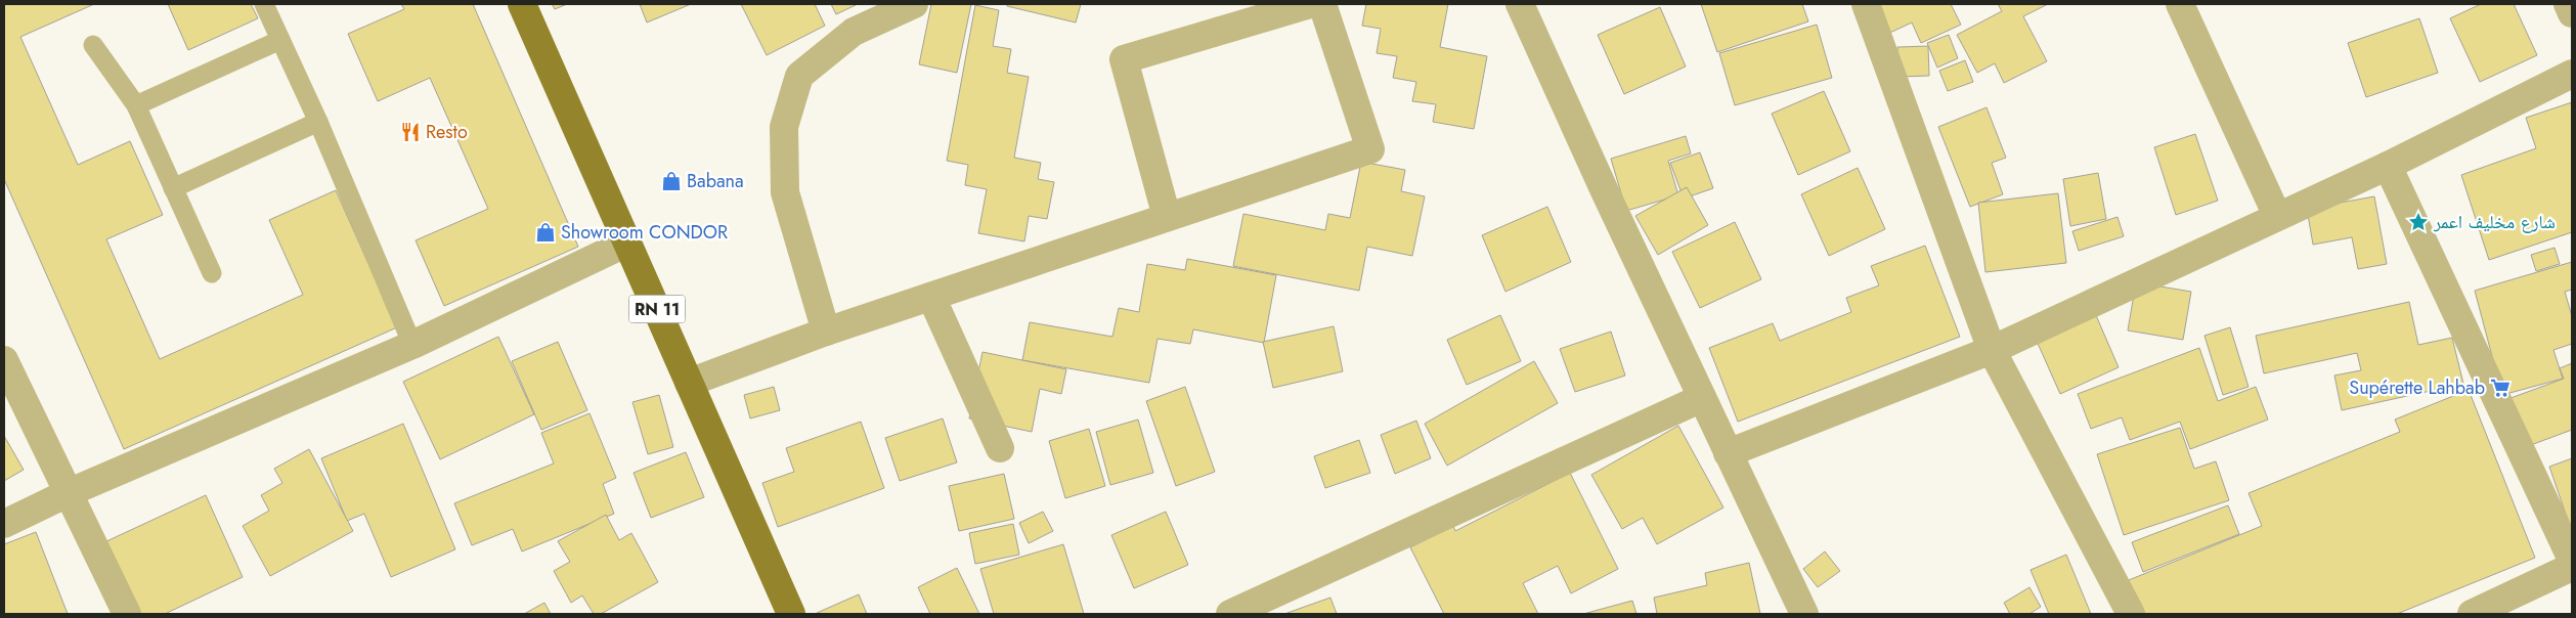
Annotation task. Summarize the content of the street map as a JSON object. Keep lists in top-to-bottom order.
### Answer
{
  "streets": {
    "main road": ["RN 11"]
  },
  "places": {
    "restaurant": ["Resto"],
    "shop": ["Babana", "Showroom CONDOR"],
    "place": ["شارع مخليف اعمر"],
    "supermarket": ["Supérette Lahbab"]
  }
}
